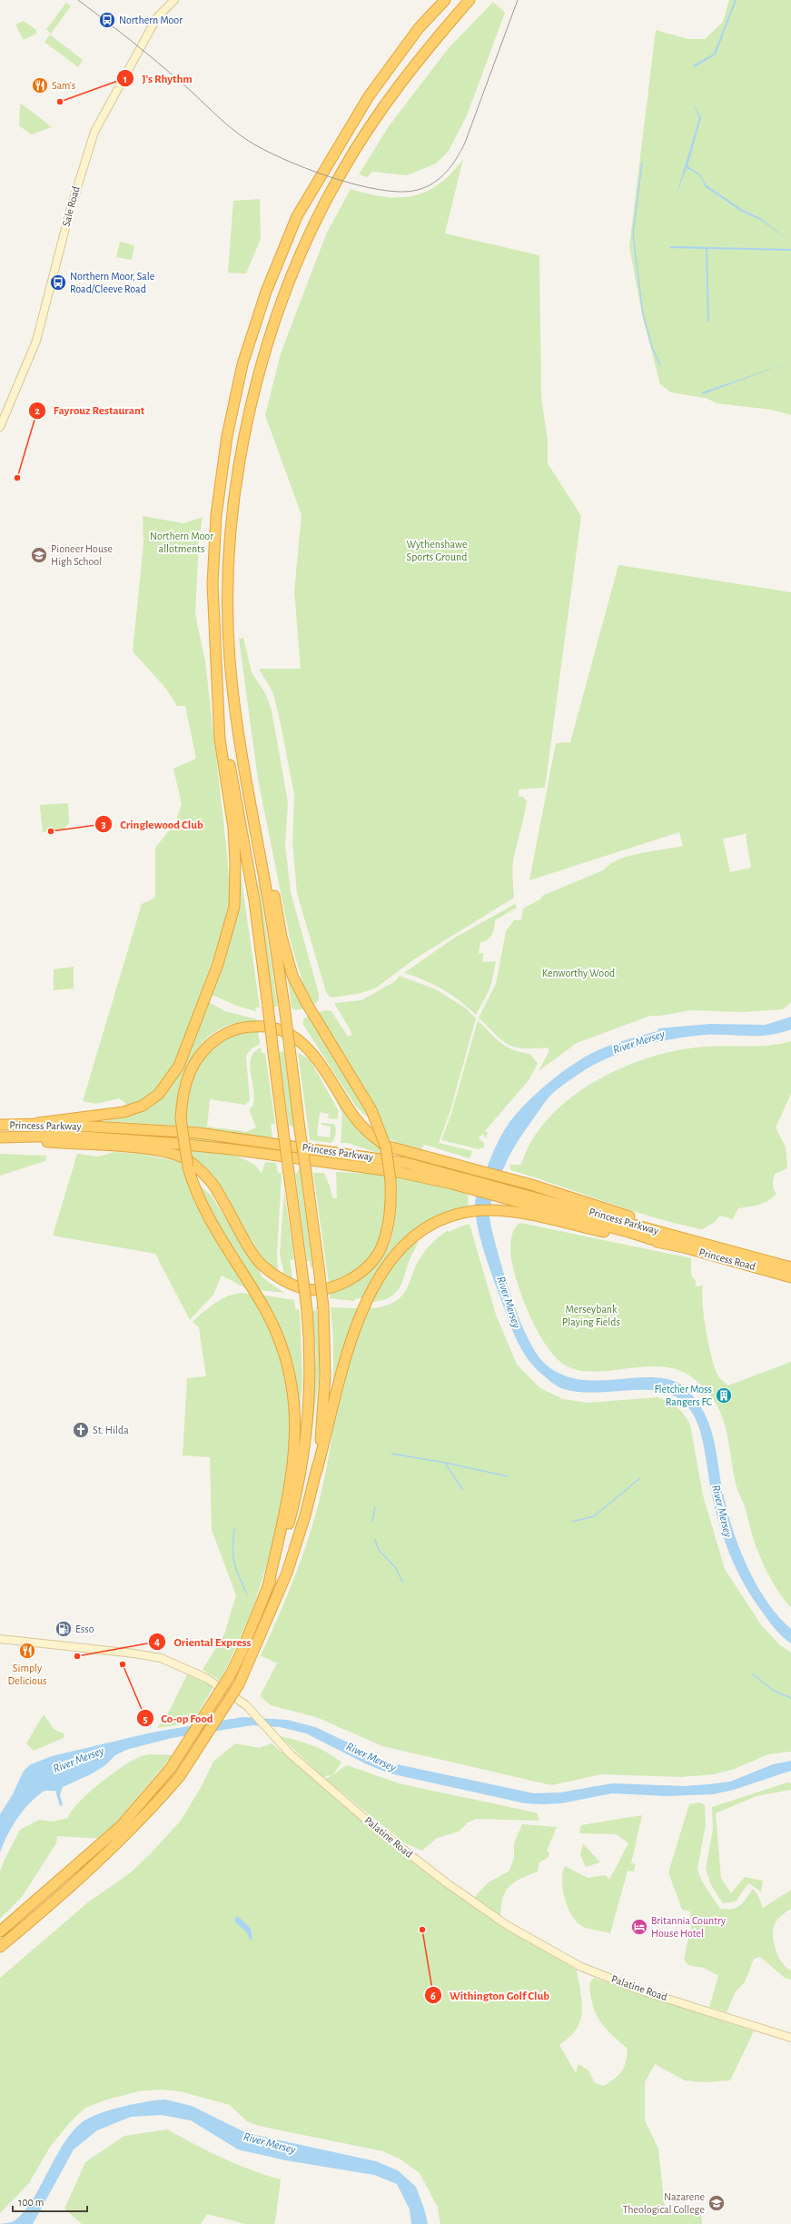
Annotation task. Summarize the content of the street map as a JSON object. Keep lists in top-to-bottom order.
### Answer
{
  "streets": {
    "highway": ["Princess Parkway", "Princess Road"],
    "main road": ["Sale Road", "Palatine Road"]
  },
  "crossings": [
    ["Princess Parkway", "Princess Road"]
  ],
  "water": ["River Mersey"],
  "parks": [
    "Northern Moor allotments",
    "Wythenshawe Sports Ground",
    "Kenworthy Wood",
    "Merseybank Playing Fields"
  ],
  "places": {
    "bus stop": ["Northern Moor", "Northern Moor, Sale Road/Cleeve Road"],
    "restaurant": ["Sam's", "Simply Delicious"],
    "other": [
      "J's Rhythm",
      "Fayrouz Restaurant",
      "Cringlewood Club",
      "Oriental Express",
      "Co-op Food",
      "Withington Golf Club"
    ],
    "school or university": ["Pioneer House High School", "Nazarene Theological College"],
    "building": ["Fletcher Moss Rangers FC"],
    "church": ["St. Hilda"],
    "fuel station": ["Esso"],
    "hotel": ["Britannia Country House Hotel"]
  },
  "scale_bar": "100 m"
}
